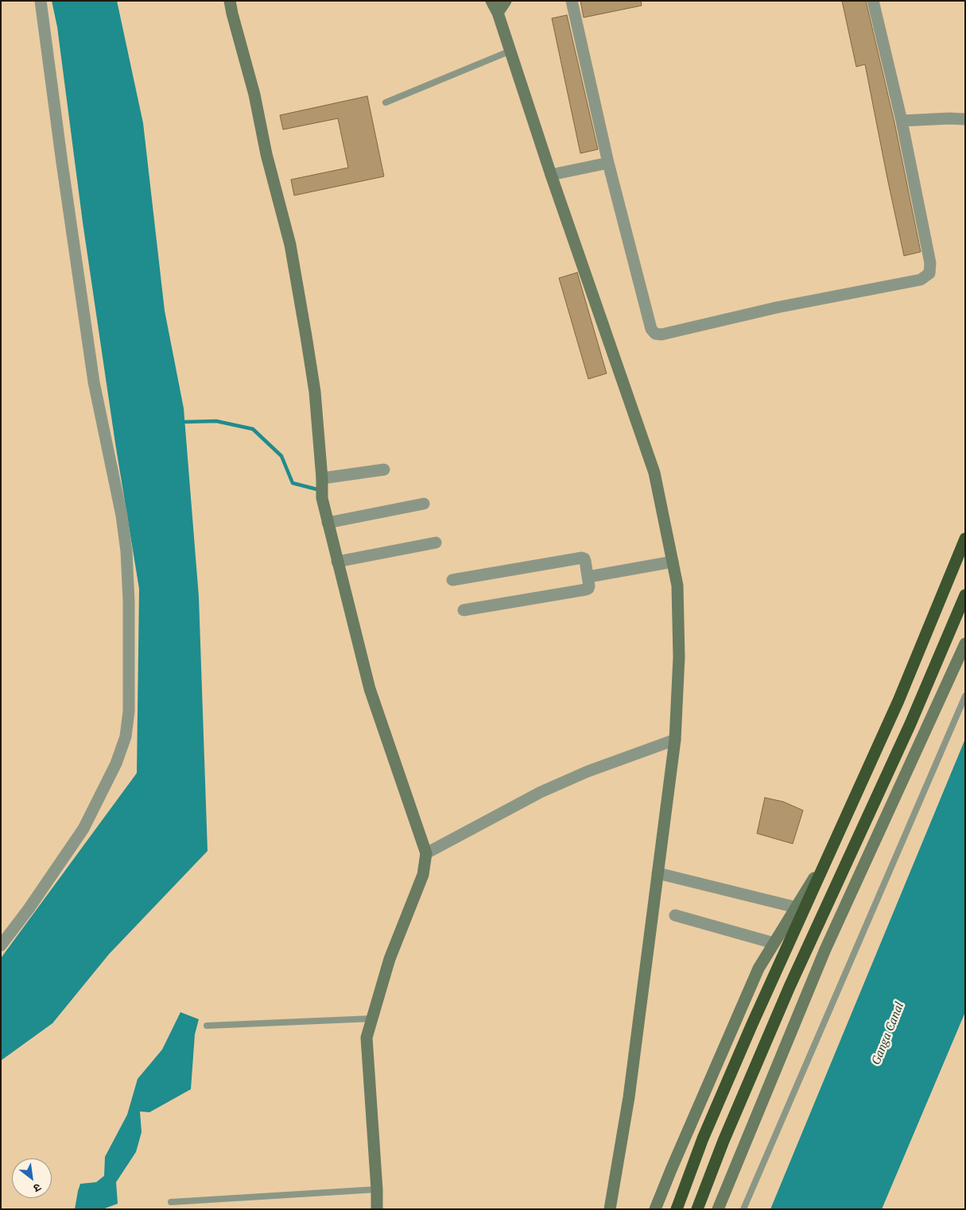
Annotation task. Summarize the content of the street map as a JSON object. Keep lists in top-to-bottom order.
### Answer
{
  "water": ["Ganga Canal"],
  "north": "bottom right"
}
